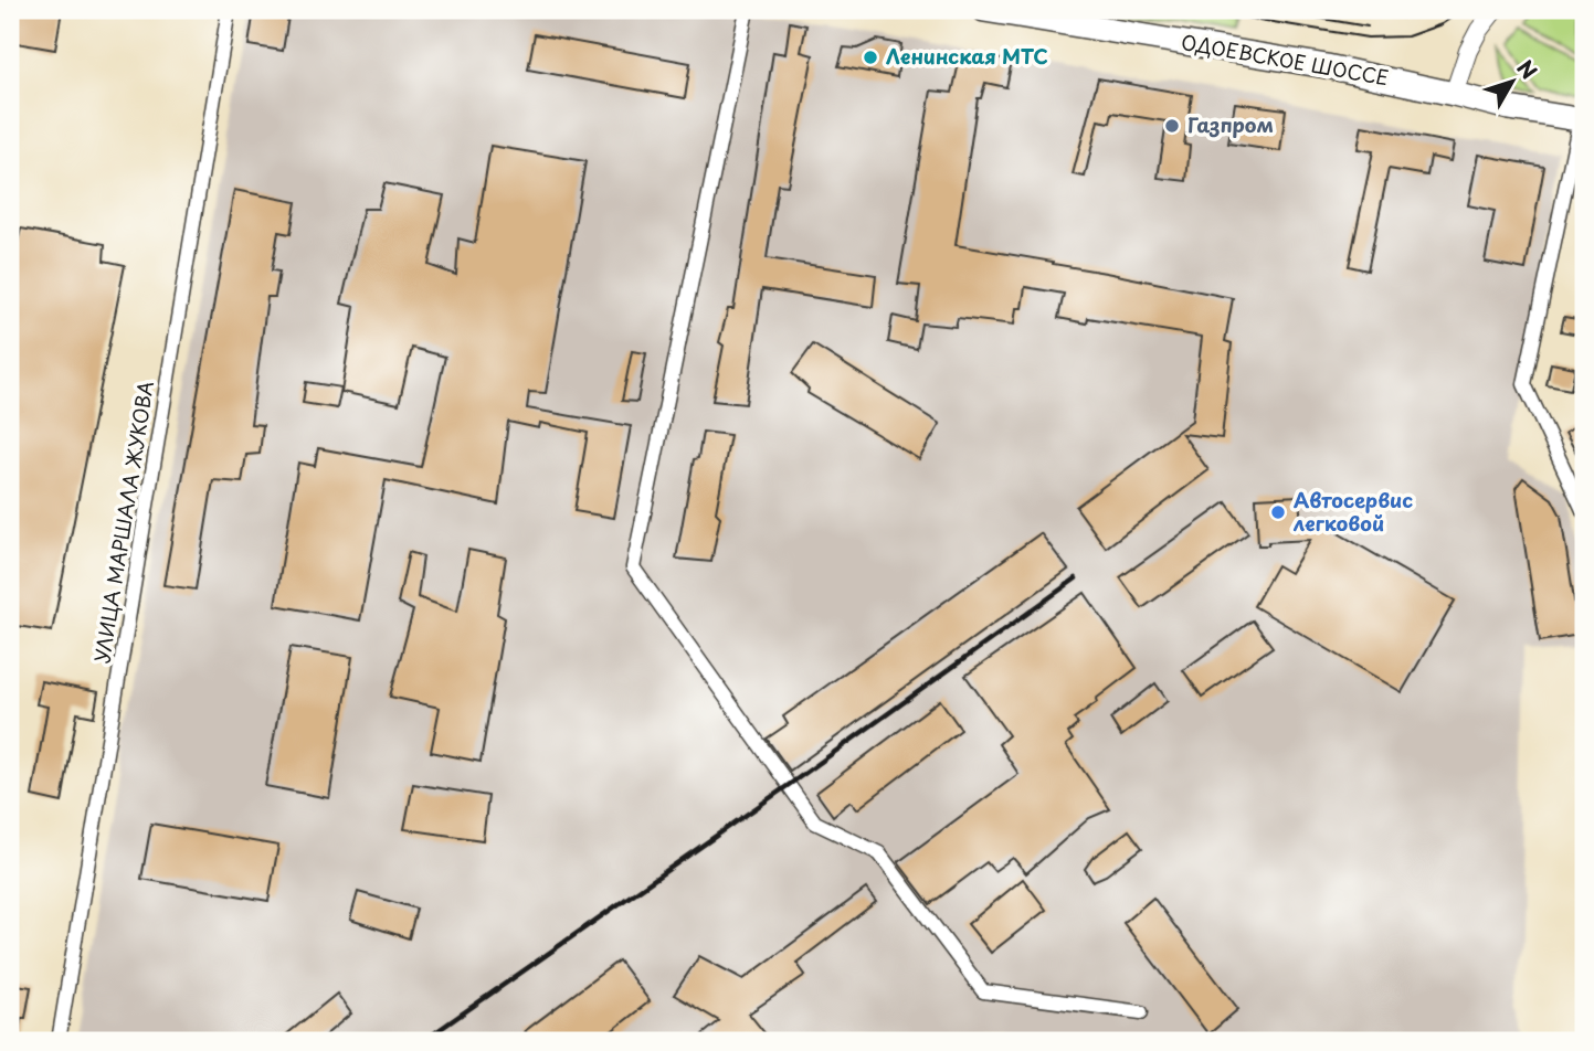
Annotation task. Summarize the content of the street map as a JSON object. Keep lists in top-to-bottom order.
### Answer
{
  "streets": {
    "main road": ["ОДОЕВСКОЕ ШОССЕ"],
    "street": ["УЛИЦА МАРШАЛА ЖУКОВА"]
  },
  "places": ["Ленинская МТС", "Газпром", "Автосервис легковой"],
  "north": "top right"
}
